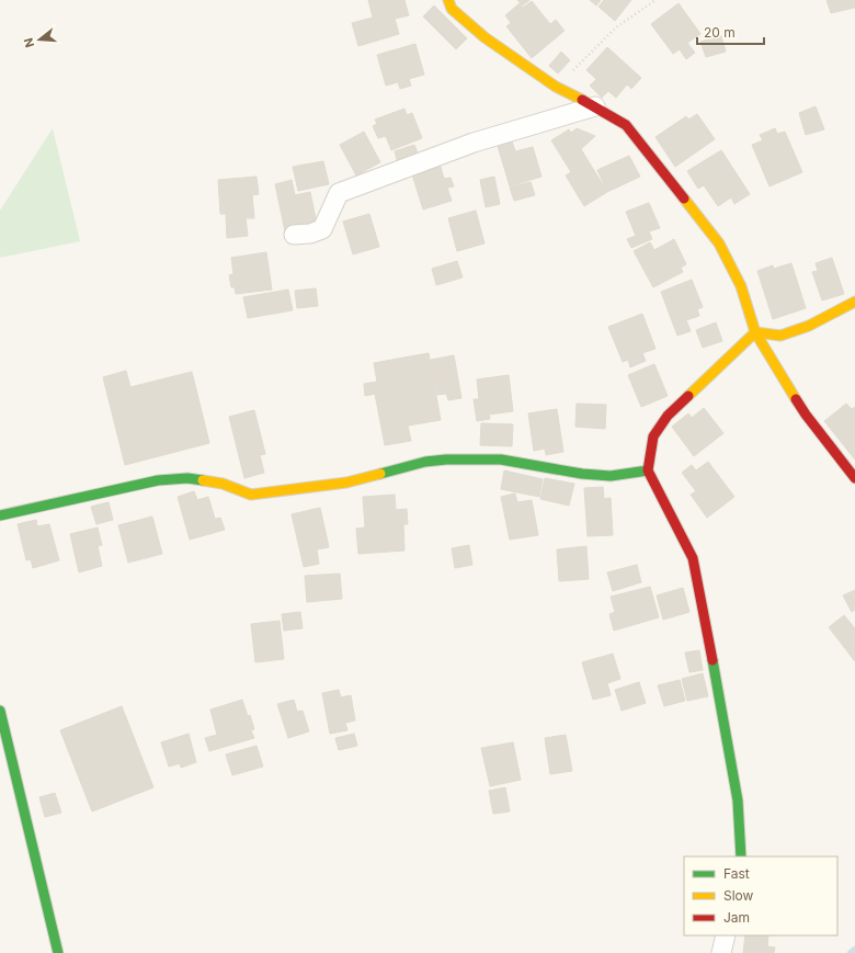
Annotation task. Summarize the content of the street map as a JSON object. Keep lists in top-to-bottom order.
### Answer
{
  "legend": ["Fast", "Slow", "Jam"],
  "scale_bar": "20 m",
  "north": "left"
}
